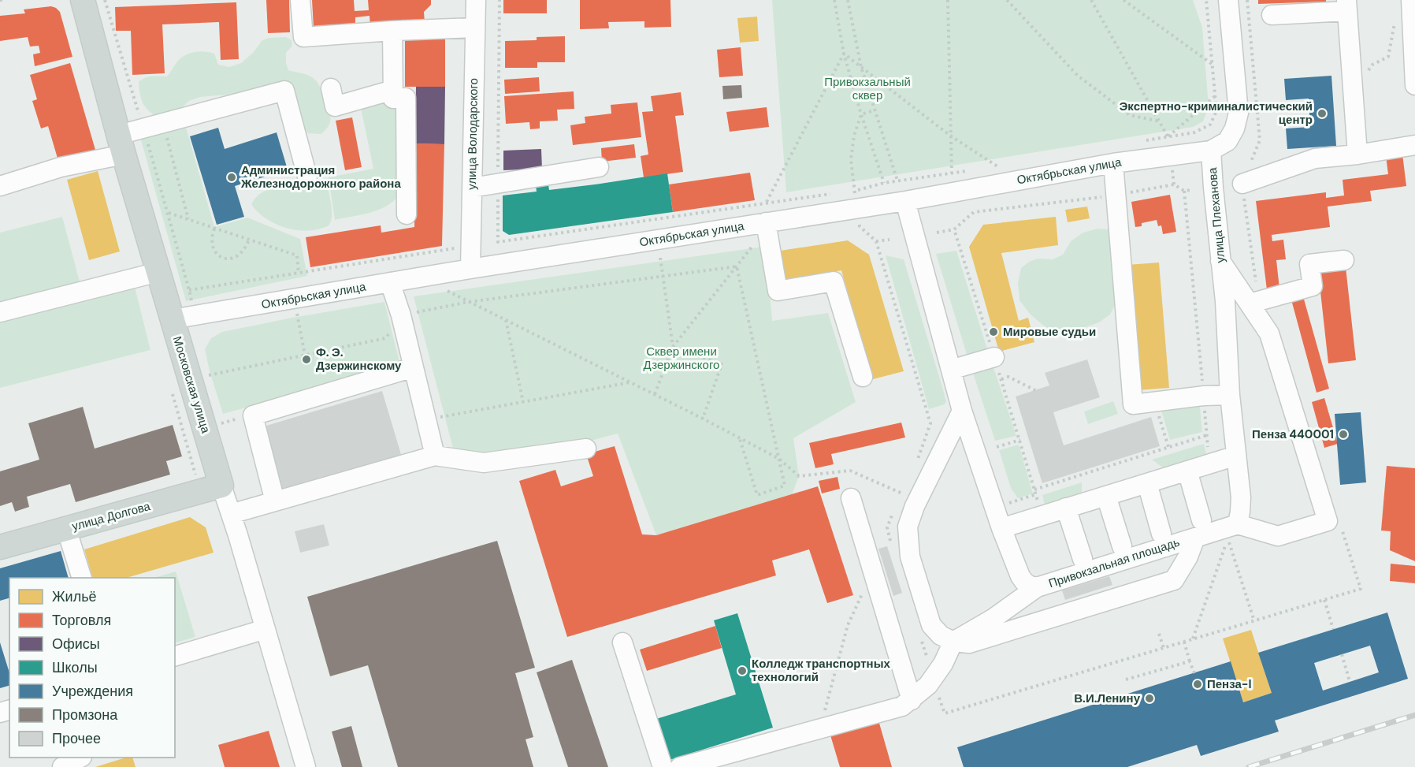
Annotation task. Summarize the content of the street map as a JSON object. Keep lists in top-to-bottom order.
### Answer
{
  "streets": {
    "main road": ["Московская улица", "улица Долгова"],
    "street": [
      "улица Володарского",
      "Октябрьская улица",
      "улица Плеханова",
      "Привокзальная площадь"
    ]
  },
  "crossings": [
    ["улица Володарского", "Октябрьская улица"],
    ["Октябрьская улица", "улица Плеханова"],
    ["Октябрьская улица", "Московская улица"],
    ["Октябрьская улица", "Привокзальная площадь"],
    ["Московская улица", "улица Долгова"]
  ],
  "parks": ["Привокзальный сквер", "Сквер имени Дзержинского"],
  "places": [
    "Экспертно-криминалистический центр",
    "Администрация Железнодорожного района",
    "Мировые судьи",
    "Ф. Э. Дзержинскому",
    "Пенза 440001",
    "Колледж транспортных технологий",
    "Пенза-I",
    "В.И.Ленину"
  ],
  "legend": [
    "Жильё",
    "Торговля",
    "Офисы",
    "Школы",
    "Учреждения",
    "Промзона",
    "Прочее"
  ]
}
